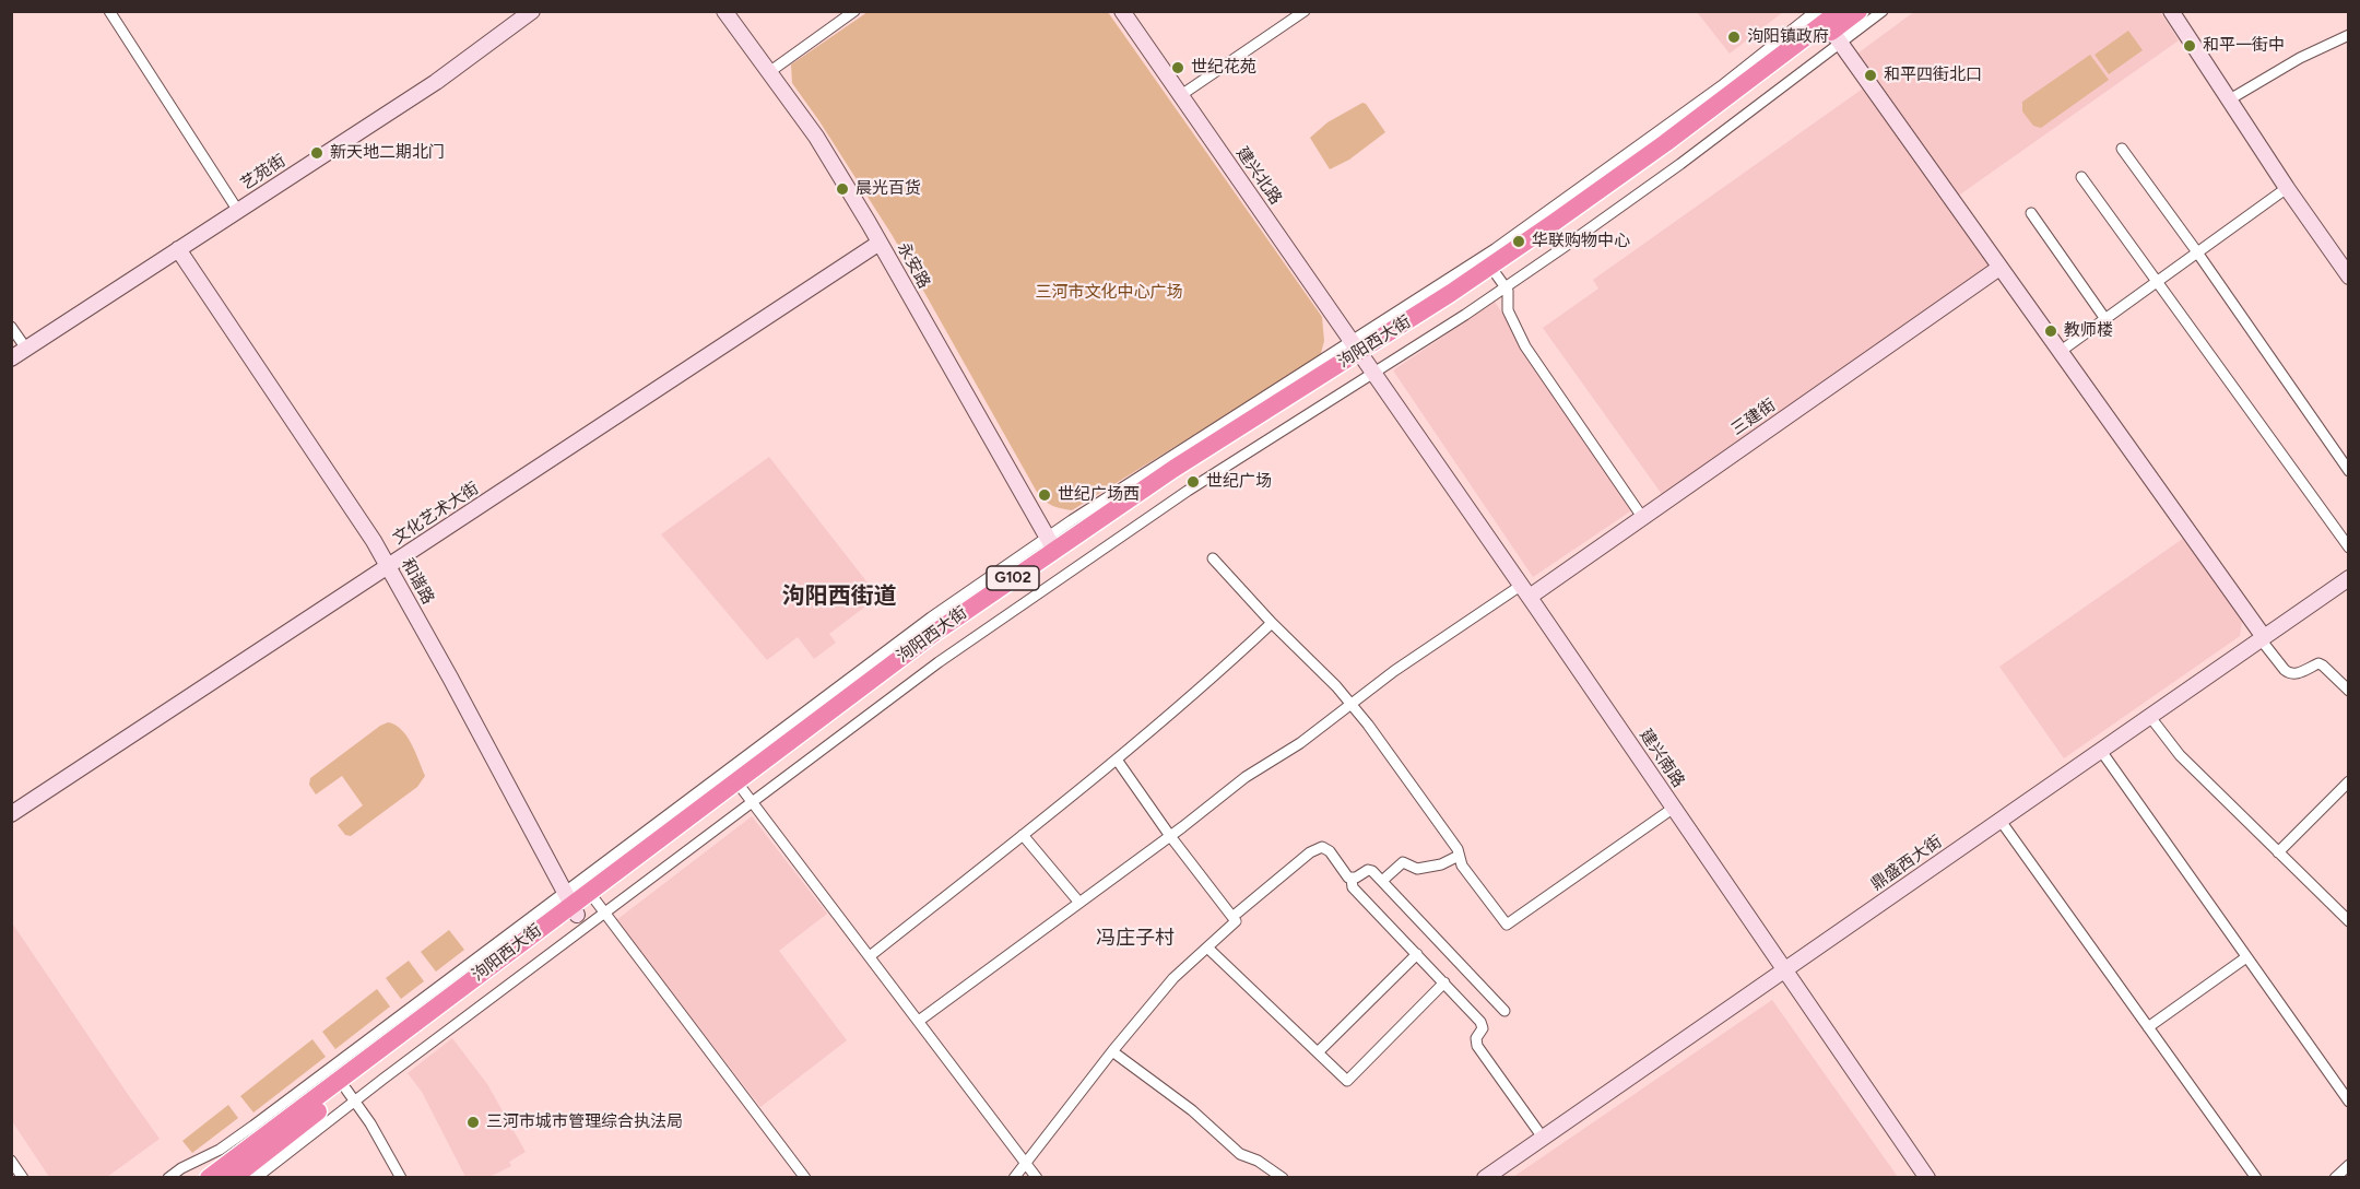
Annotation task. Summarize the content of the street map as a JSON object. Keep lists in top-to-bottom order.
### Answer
{
  "streets": {
    "highway": ["泃阳西大街", "G102"],
    "street": [
      "艺苑街",
      "建兴北路",
      "永安路",
      "三建街",
      "文化艺术大街",
      "和谐路",
      "建兴南路",
      "鼎盛西大街"
    ]
  },
  "crossings": [
    ["艺苑街", "和谐路"],
    ["建兴北路", "泃阳西大街"],
    ["建兴北路", "建兴南路"],
    ["永安路", "泃阳西大街"],
    ["永安路", "文化艺术大街"],
    ["泃阳西大街", "和谐路"],
    ["泃阳西大街", "建兴南路"],
    ["三建街", "建兴南路"],
    ["文化艺术大街", "和谐路"],
    ["建兴南路", "鼎盛西大街"]
  ],
  "districts": ["泃阳西街道", "冯庄子村"],
  "parks": ["三河市文化中心广场"],
  "places": [
    "泃阳镇政府",
    "和平一街中",
    "世纪花苑",
    "和平四街北口",
    "新天地二期北门",
    "晨光百货",
    "华联购物中心",
    "教师楼",
    "世纪广场",
    "世纪广场西",
    "三河市城市管理综合执法局"
  ]
}
